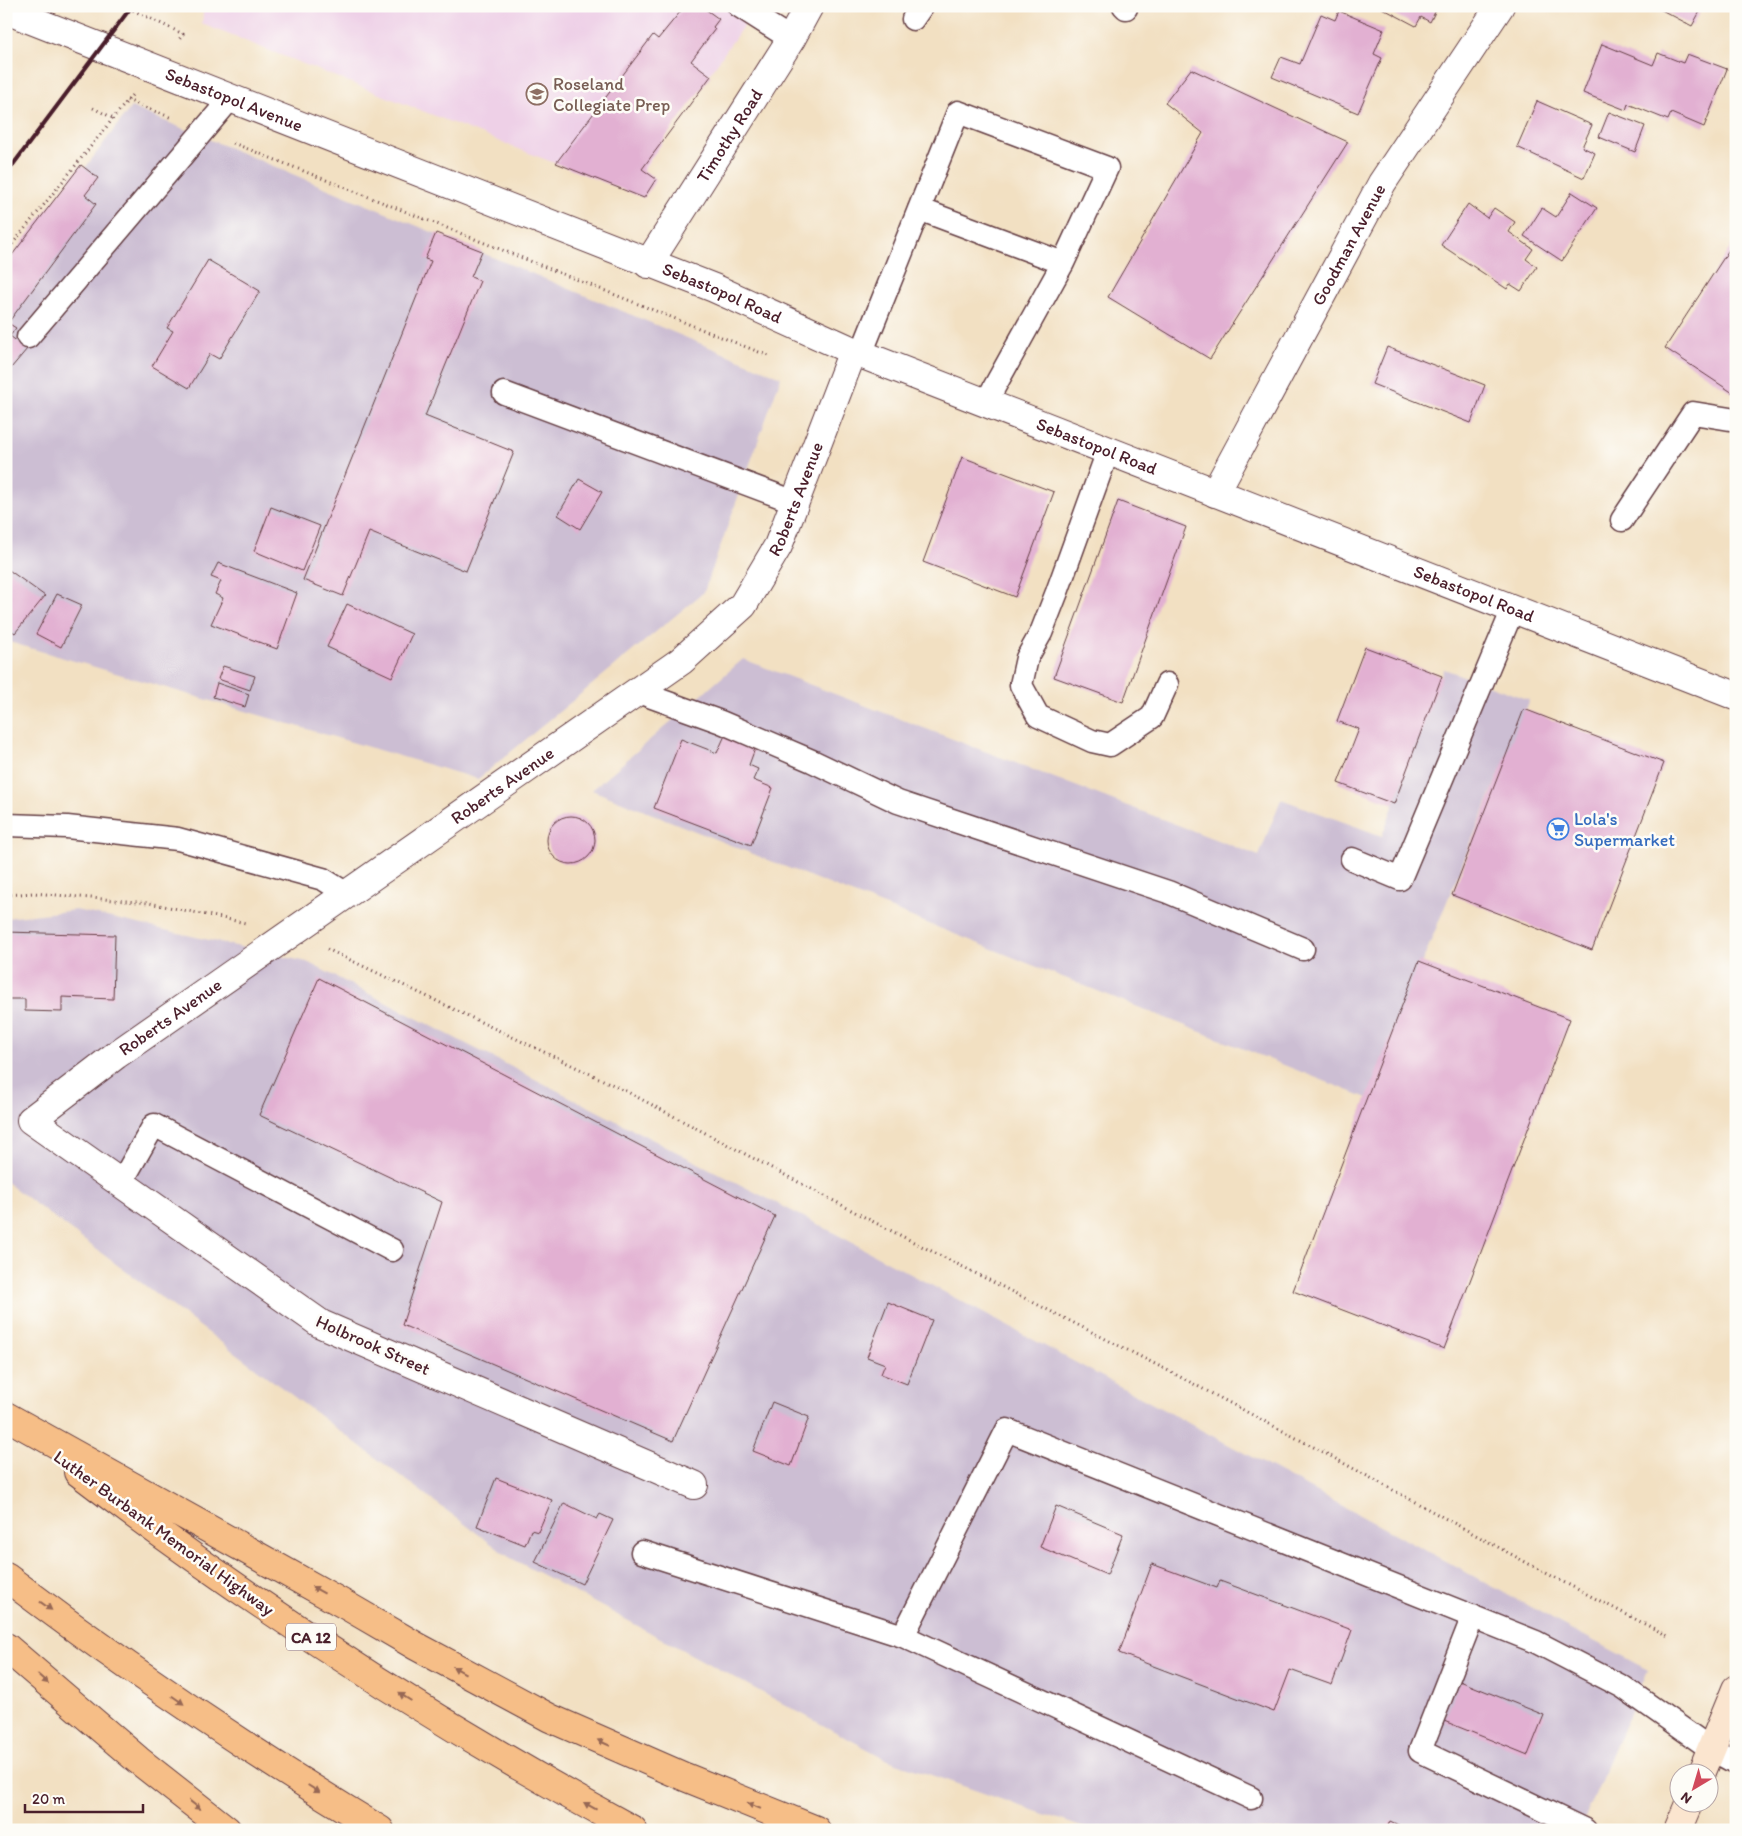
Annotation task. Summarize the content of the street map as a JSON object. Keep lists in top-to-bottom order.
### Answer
{
  "streets": {
    "highway": ["Luther Burbank Memorial Highway", "CA 12"],
    "street": [
      "Sebastopol Avenue",
      "Timothy Road",
      "Goodman Avenue",
      "Sebastopol Road",
      "Roberts Avenue",
      "Holbrook Street"
    ]
  },
  "crossings": [
    ["Sebastopol Avenue", "Sebastopol Road"],
    ["Timothy Road", "Sebastopol Road"],
    ["Goodman Avenue", "Sebastopol Road"],
    ["Sebastopol Road", "Roberts Avenue"],
    ["Roberts Avenue", "Holbrook Street"]
  ],
  "places": {
    "school or university": ["Roseland Collegiate Prep"],
    "supermarket": ["Lola's Supermarket"]
  },
  "scale_bar": "20 m",
  "north": "bottom left"
}
